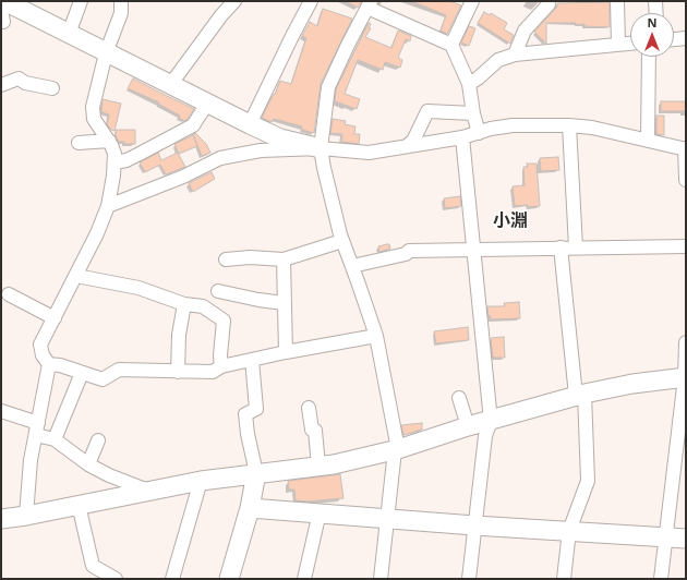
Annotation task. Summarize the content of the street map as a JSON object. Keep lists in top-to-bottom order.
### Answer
{
  "districts": ["小淵"],
  "north": "top"
}
